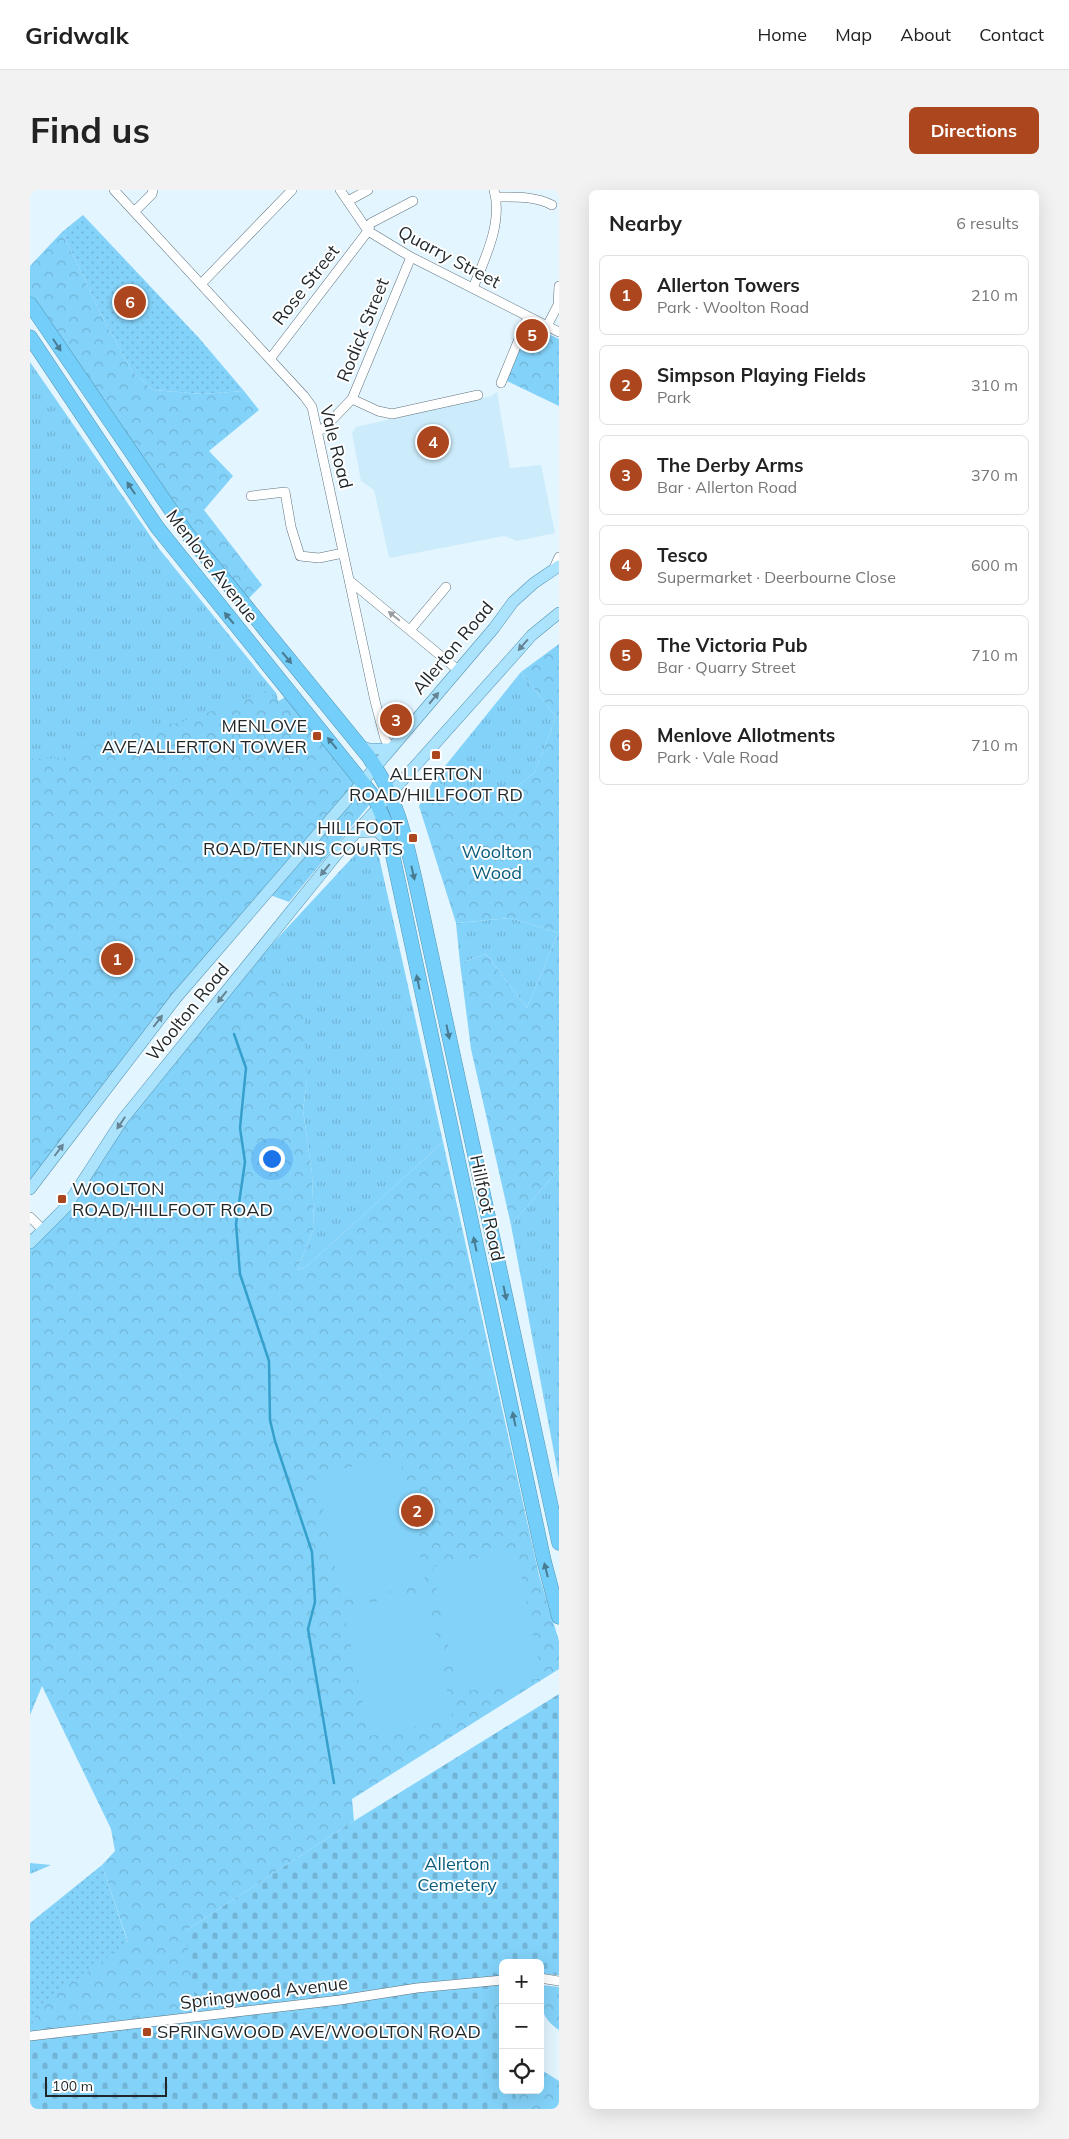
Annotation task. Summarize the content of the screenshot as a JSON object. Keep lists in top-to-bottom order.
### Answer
{
  "streets": {
    "highway": ["Menlove Avenue", "Hillfoot Road"],
    "main road": ["Allerton Road", "Woolton Road"],
    "street": [
      "Quarry Street",
      "Rose Street",
      "Rodick Street",
      "Vale Road",
      "Springwood Avenue"
    ]
  },
  "crossings": [
    ["Quarry Street", "Rose Street"],
    ["Quarry Street", "Rodick Street"],
    ["Rose Street", "Vale Road"],
    ["Rodick Street", "Vale Road"],
    ["Vale Road", "Allerton Road"],
    ["Menlove Avenue", "Allerton Road"],
    ["Menlove Avenue", "Woolton Road"],
    ["Menlove Avenue", "Hillfoot Road"],
    ["Allerton Road", "Woolton Road"],
    ["Allerton Road", "Hillfoot Road"],
    ["Woolton Road", "Hillfoot Road"]
  ],
  "one_way": ["Allerton Road"],
  "parks": ["Woolton Wood", "Allerton Cemetery"],
  "places": {
    "transit": [
      "MENLOVE AVE/ALLERTON TOWER",
      "ALLERTON ROAD/HILLFOOT RD",
      "HILLFOOT ROAD/TENNIS COURTS",
      "WOOLTON ROAD/HILLFOOT ROAD",
      "SPRINGWOOD AVE/WOOLTON ROAD"
    ]
  },
  "scale_bar": "100 m",
  "page": {
    "header": "Gridwalk",
    "nav": [
      "Home",
      "Map",
      "About",
      "Contact"
    ],
    "buttons": "Directions",
    "title": "Find us",
    "heading": ["Nearby", "6 results"],
    "list": [
      {
        "mark": "1",
        "name": "Allerton Towers",
        "note": "Park · Woolton Road",
        "value": "210 m"
      },
      {
        "mark": "2",
        "name": "Simpson Playing Fields",
        "note": "Park",
        "value": "310 m"
      },
      {
        "mark": "3",
        "name": "The Derby Arms",
        "note": "Bar · Allerton Road",
        "value": "370 m"
      },
      {
        "mark": "4",
        "name": "Tesco",
        "note": "Supermarket · Deerbourne Close",
        "value": "600 m"
      },
      {
        "mark": "5",
        "name": "The Victoria Pub",
        "note": "Bar · Quarry Street",
        "value": "710 m"
      },
      {
        "mark": "6",
        "name": "Menlove Allotments",
        "note": "Park · Vale Road",
        "value": "710 m"
      }
    ],
    "pins": [
      "6",
      "5",
      "4",
      "3",
      "1",
      "2"
    ],
    "map_buttons": ["+", "−"],
    "scale": "100 m"
  }
}
